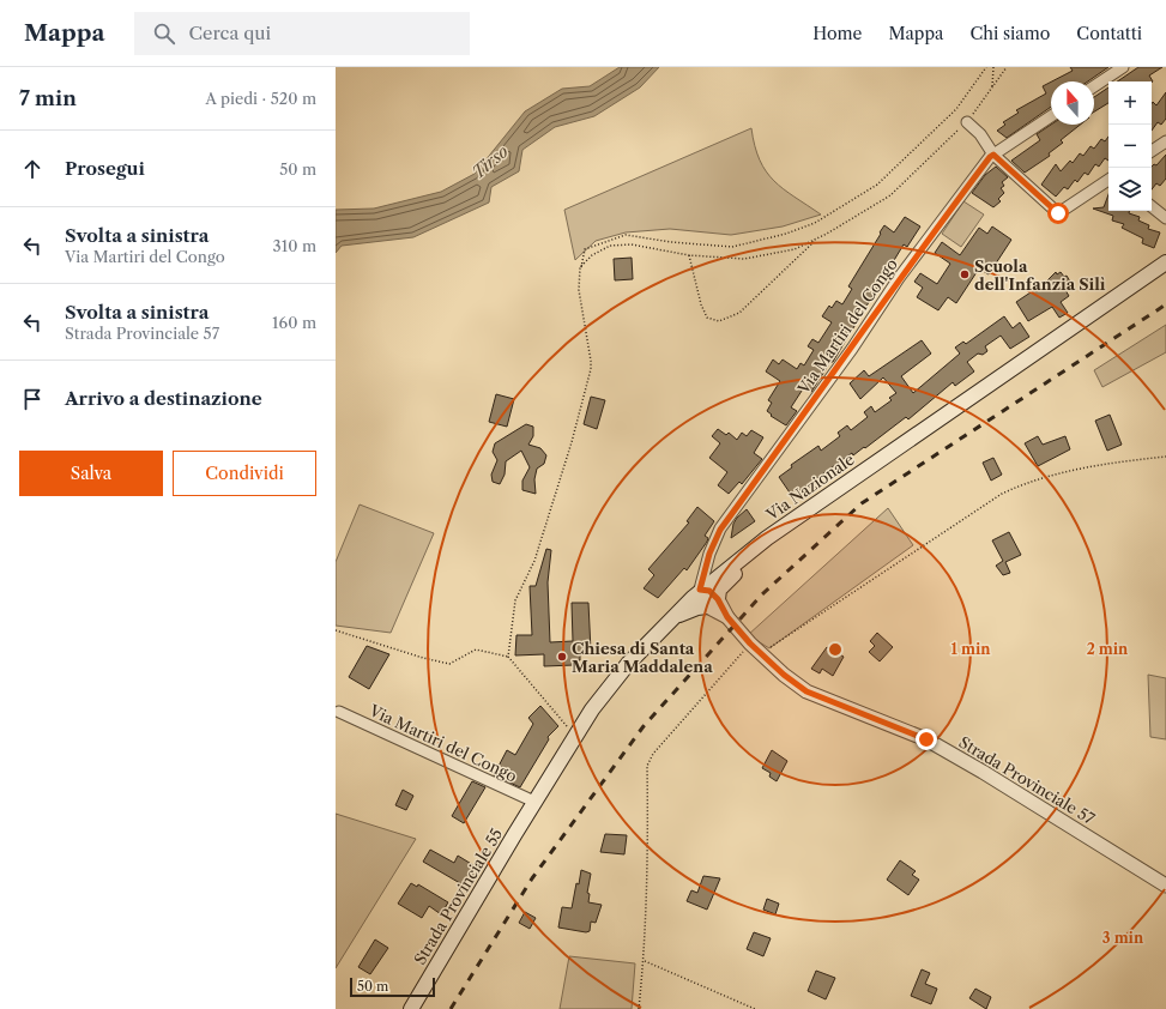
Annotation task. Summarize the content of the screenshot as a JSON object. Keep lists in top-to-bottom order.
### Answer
{
  "streets": {
    "main road": ["Via Nazionale", "Strada Provinciale 55"],
    "street": ["Via Martiri del Congo", "Strada Provinciale 57"]
  },
  "crossings": [
    ["Via Martiri del Congo", "Via Nazionale"],
    ["Via Martiri del Congo", "Strada Provinciale 55"],
    ["Via Nazionale", "Strada Provinciale 55"]
  ],
  "water": ["Tirso"],
  "places": ["Scuola dell'Infanzia Silì", "Chiesa di Santa Maria Maddalena"],
  "scale_bar": "50 m",
  "north": "top",
  "page": {
    "header": "Mappa",
    "search": "Cerca qui",
    "nav": [
      "Home",
      "Mappa",
      "Chi siamo",
      "Contatti"
    ],
    "heading": ["7 min", "A piedi · 520 m"],
    "map_buttons": ["+", "−"],
    "list": [
      ["Prosegui", "50 m"],
      ["Svolta a sinistra", "Via Martiri del Congo", "310 m"],
      ["Svolta a sinistra", "Strada Provinciale 57", "160 m"],
      "Arrivo a destinazione"
    ],
    "buttons": ["Salva", "Condividi"],
    "scale": "50 m"
  },
  "rings": ["1 min", "2 min", "3 min"]
}
